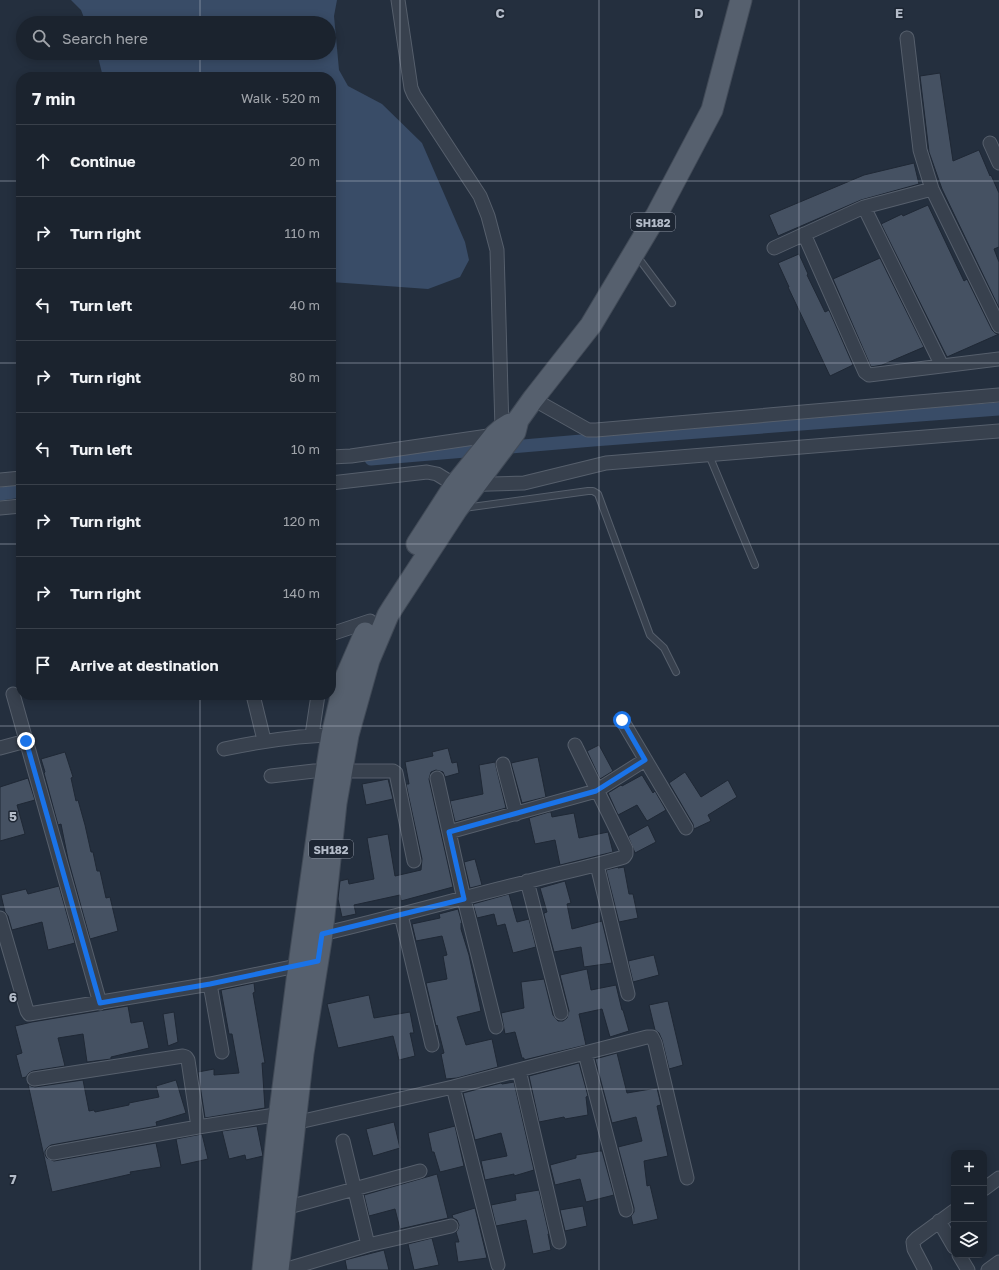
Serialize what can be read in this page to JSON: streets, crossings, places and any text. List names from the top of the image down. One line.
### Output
{"streets":{"main road":["SH182"]},"page":{"search":"Search here","heading":["7 min","Walk · 520 m"],"list":[["Continue","20 m"],["Turn right","110 m"],["Turn left","40 m"],["Turn right","80 m"],["Turn left","10 m"],["Turn right","120 m"],["Turn right","140 m"],"Arrive at destination"],"map_buttons":["+","−"]},"grid":{"columns":["C","D","E"],"rows":["5","6","7"]}}
